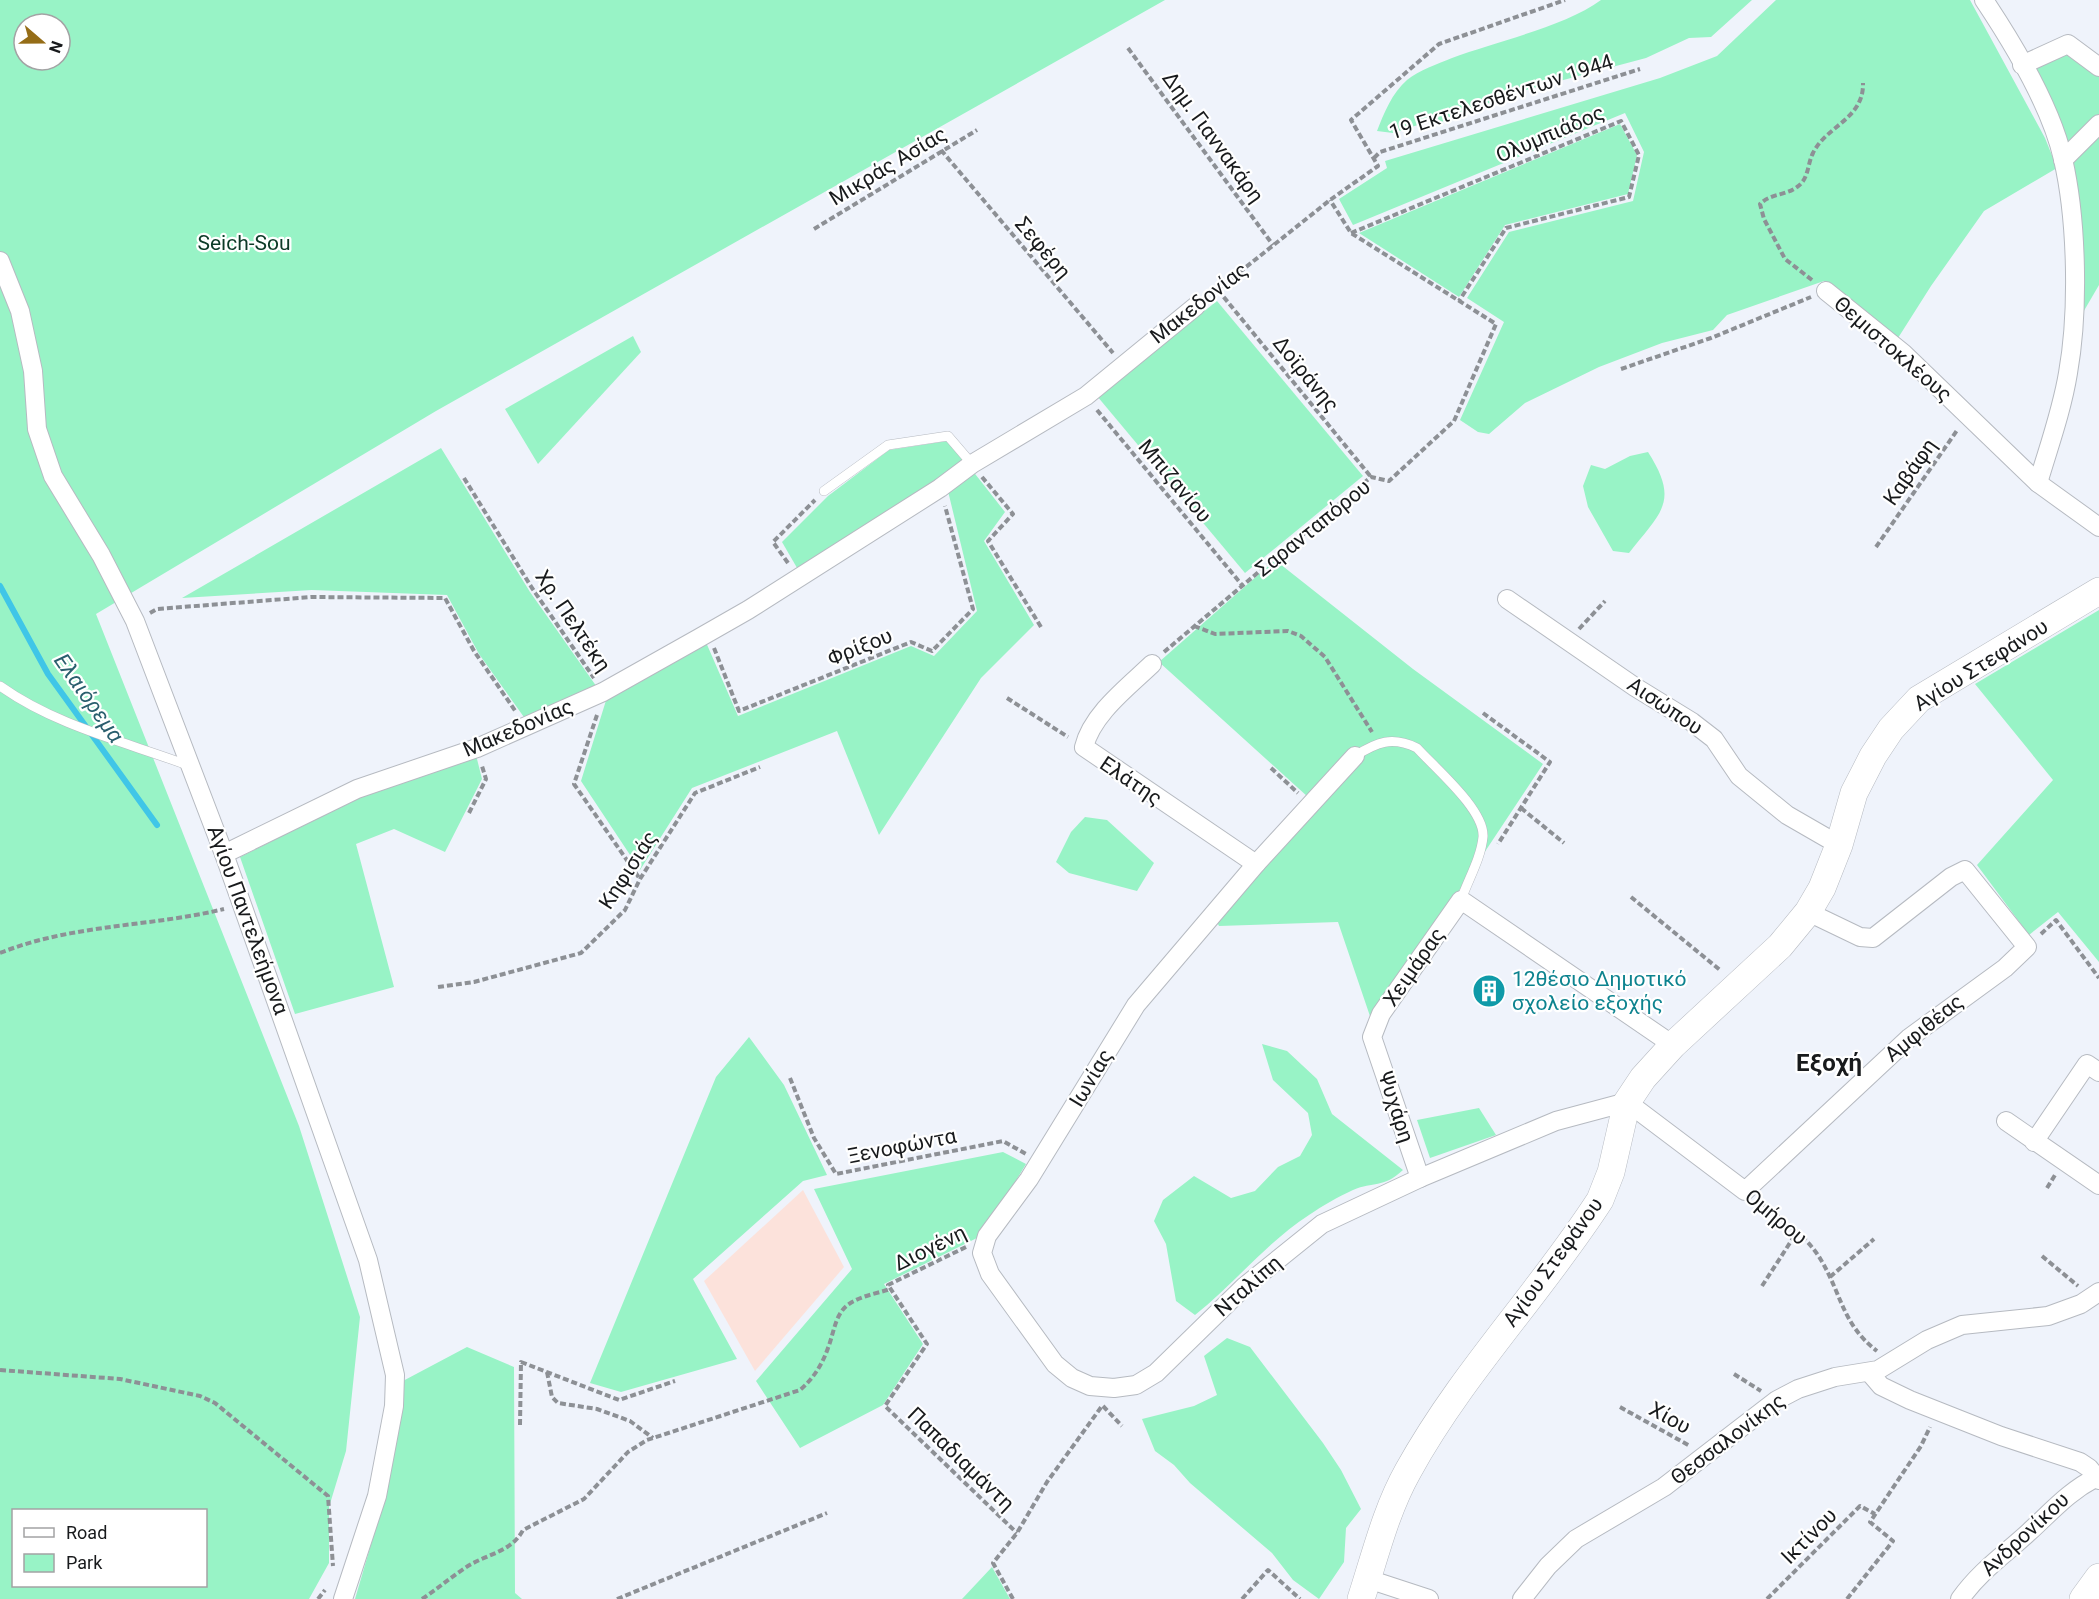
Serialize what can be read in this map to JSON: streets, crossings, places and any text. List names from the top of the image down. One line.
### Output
{"streets":{"street":["Μακεδονίας","Θεμιστοκλέους","Αγίου Στεφάνου","Αισώπου","Ελάτης","Αγίου Παντελεήμονα","Χειμάρας","Αμφιθέας","Ιωνίας","Ψυχάρη","Ομήρου","Νταλίπη","Θεσσαλονίκης","Ανδρονίκου"],"path":["19 Εκτελεσθέντων 1944","Ολυμπιάδος","Δημ. Γιαννακάρη","Μικράς Ασίας","Σεφέρη","Δοϊράνης","Καβάφη","Μπιζανίου","Σαρανταπόρου","Χρ. Πελτέκη","Φρίξου","Κηφισιάς","Ξενοφώντα","Διογένη","Χίου","Παπαδιαμάντη","Ικτίνου"]},"crossings":[["19 Εκτελεσθέντων 1944","Μακεδονίας"],["Ολυμπιάδος","Σαρανταπόρου"],["Δημ. Γιαννακάρη","Μακεδονίας"],["Μικράς Ασίας","Σεφέρη"],["Σεφέρη","Μακεδονίας"],["Μακεδονίας","Δοϊράνης"],["Μακεδονίας","Μπιζανίου"],["Μακεδονίας","Σαρανταπόρου"],["Μακεδονίας","Χρ. Πελτέκη"],["Μακεδονίας","Φρίξου"],["Μακεδονίας","Αγίου Παντελεήμονα"],["Θεμιστοκλέους","Καβάφη"],["Δοϊράνης","Σαρανταπόρου"],["Μπιζανίου","Σαρανταπόρου"],["Χρ. Πελτέκη","Κηφισιάς"],["Αγίου Στεφάνου","Αισώπου"],["Αγίου Στεφάνου","Ομήρου"],["Αγίου Στεφάνου","Νταλίπη"],["Ελάτης","Ιωνίας"],["Χειμάρας","Ψυχάρη"],["Αμφιθέας","Ομήρου"],["Ιωνίας","Ξενοφώντα"],["Ιωνίας","Διογένη"],["Ψυχάρη","Νταλίπη"],["Ομήρου","Νταλίπη"],["Ομήρου","Θεσσαλονίκης"],["Διογένη","Παπαδιαμάντη"],["Χίου","Θεσσαλονίκης"]],"districts":["Εξοχή"],"water":["Ελαιόρεμα"],"parks":["Seich-Sou"],"places":{"building":["12θέσιο Δημοτικό σχολείο εξοχής"]},"legend":["Road","Park"],"north":"right"}
